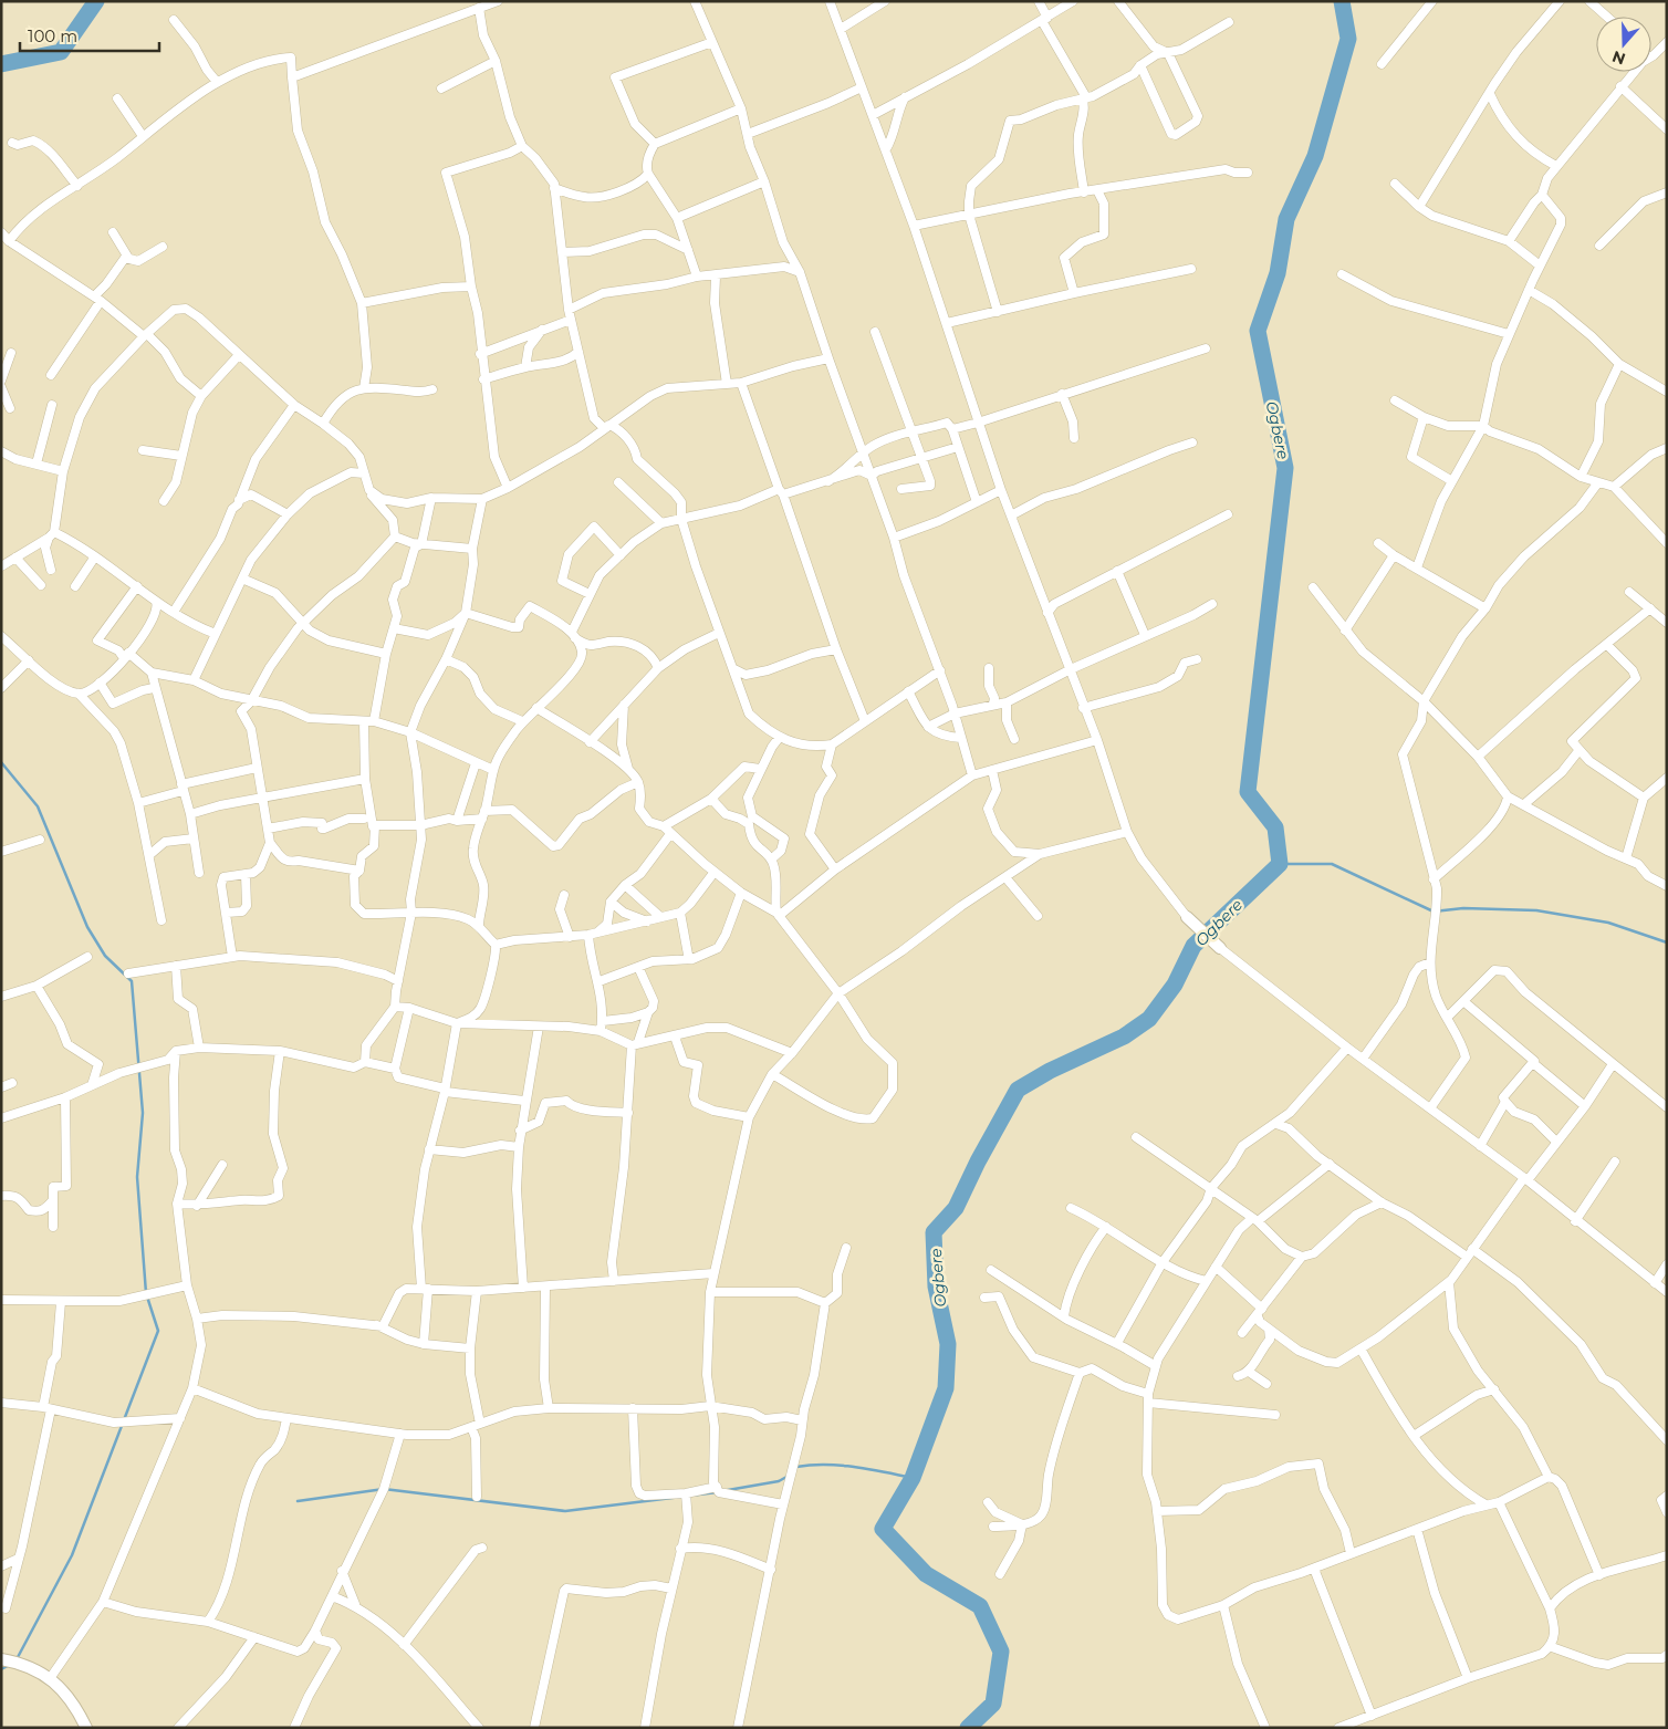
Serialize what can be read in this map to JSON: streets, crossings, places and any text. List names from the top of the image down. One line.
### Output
{"water":["Ogbere"],"scale_bar":"100 m","north":"bottom"}
